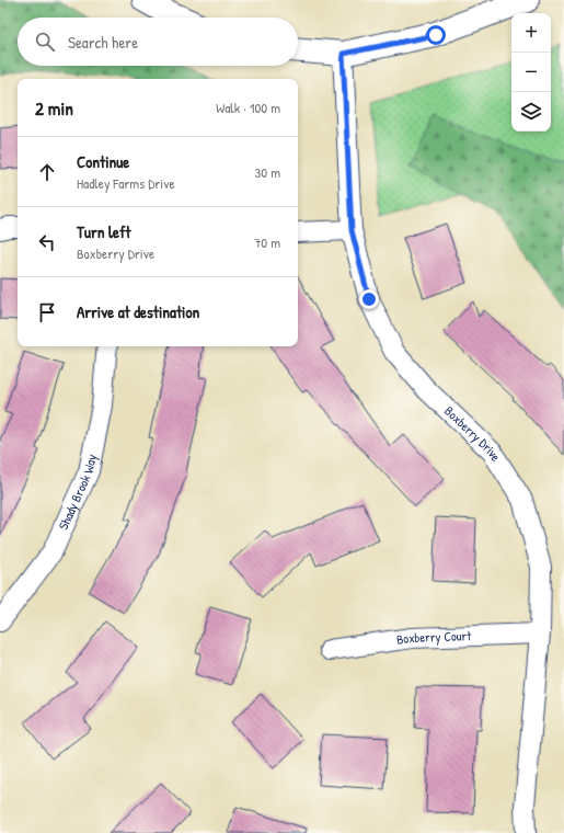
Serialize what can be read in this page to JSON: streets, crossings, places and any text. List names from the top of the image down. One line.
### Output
{"streets":{"street":["Boxberry Drive","Shady Brook Way","Boxberry Court"]},"crossings":[["Boxberry Drive","Boxberry Court"]],"page":{"map_buttons":["+","−"],"search":"Search here","heading":["2 min","Walk · 100 m"],"list":[["Continue","Hadley Farms Drive","30 m"],["Turn left","Boxberry Drive","70 m"],"Arrive at destination"]}}
